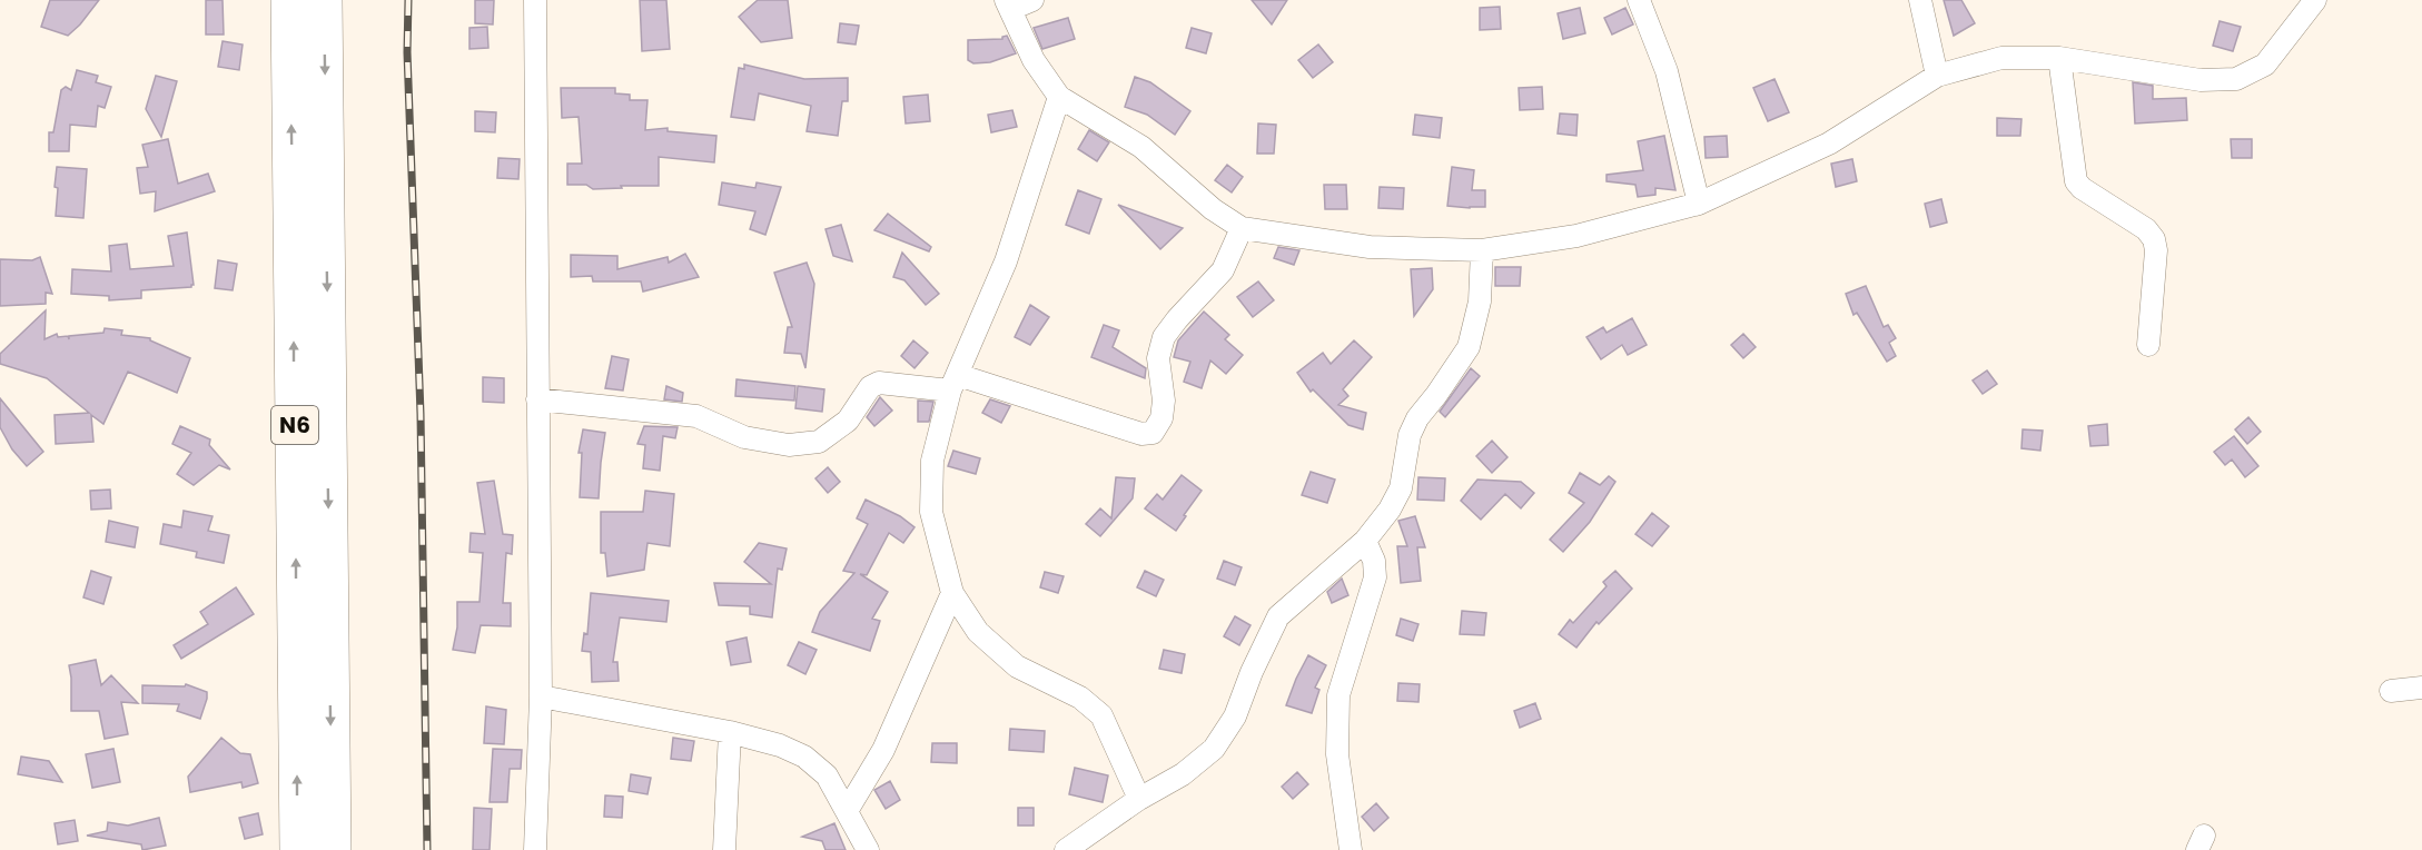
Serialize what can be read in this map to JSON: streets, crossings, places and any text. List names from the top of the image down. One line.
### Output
{"streets":{"highway":["N6"]}}
